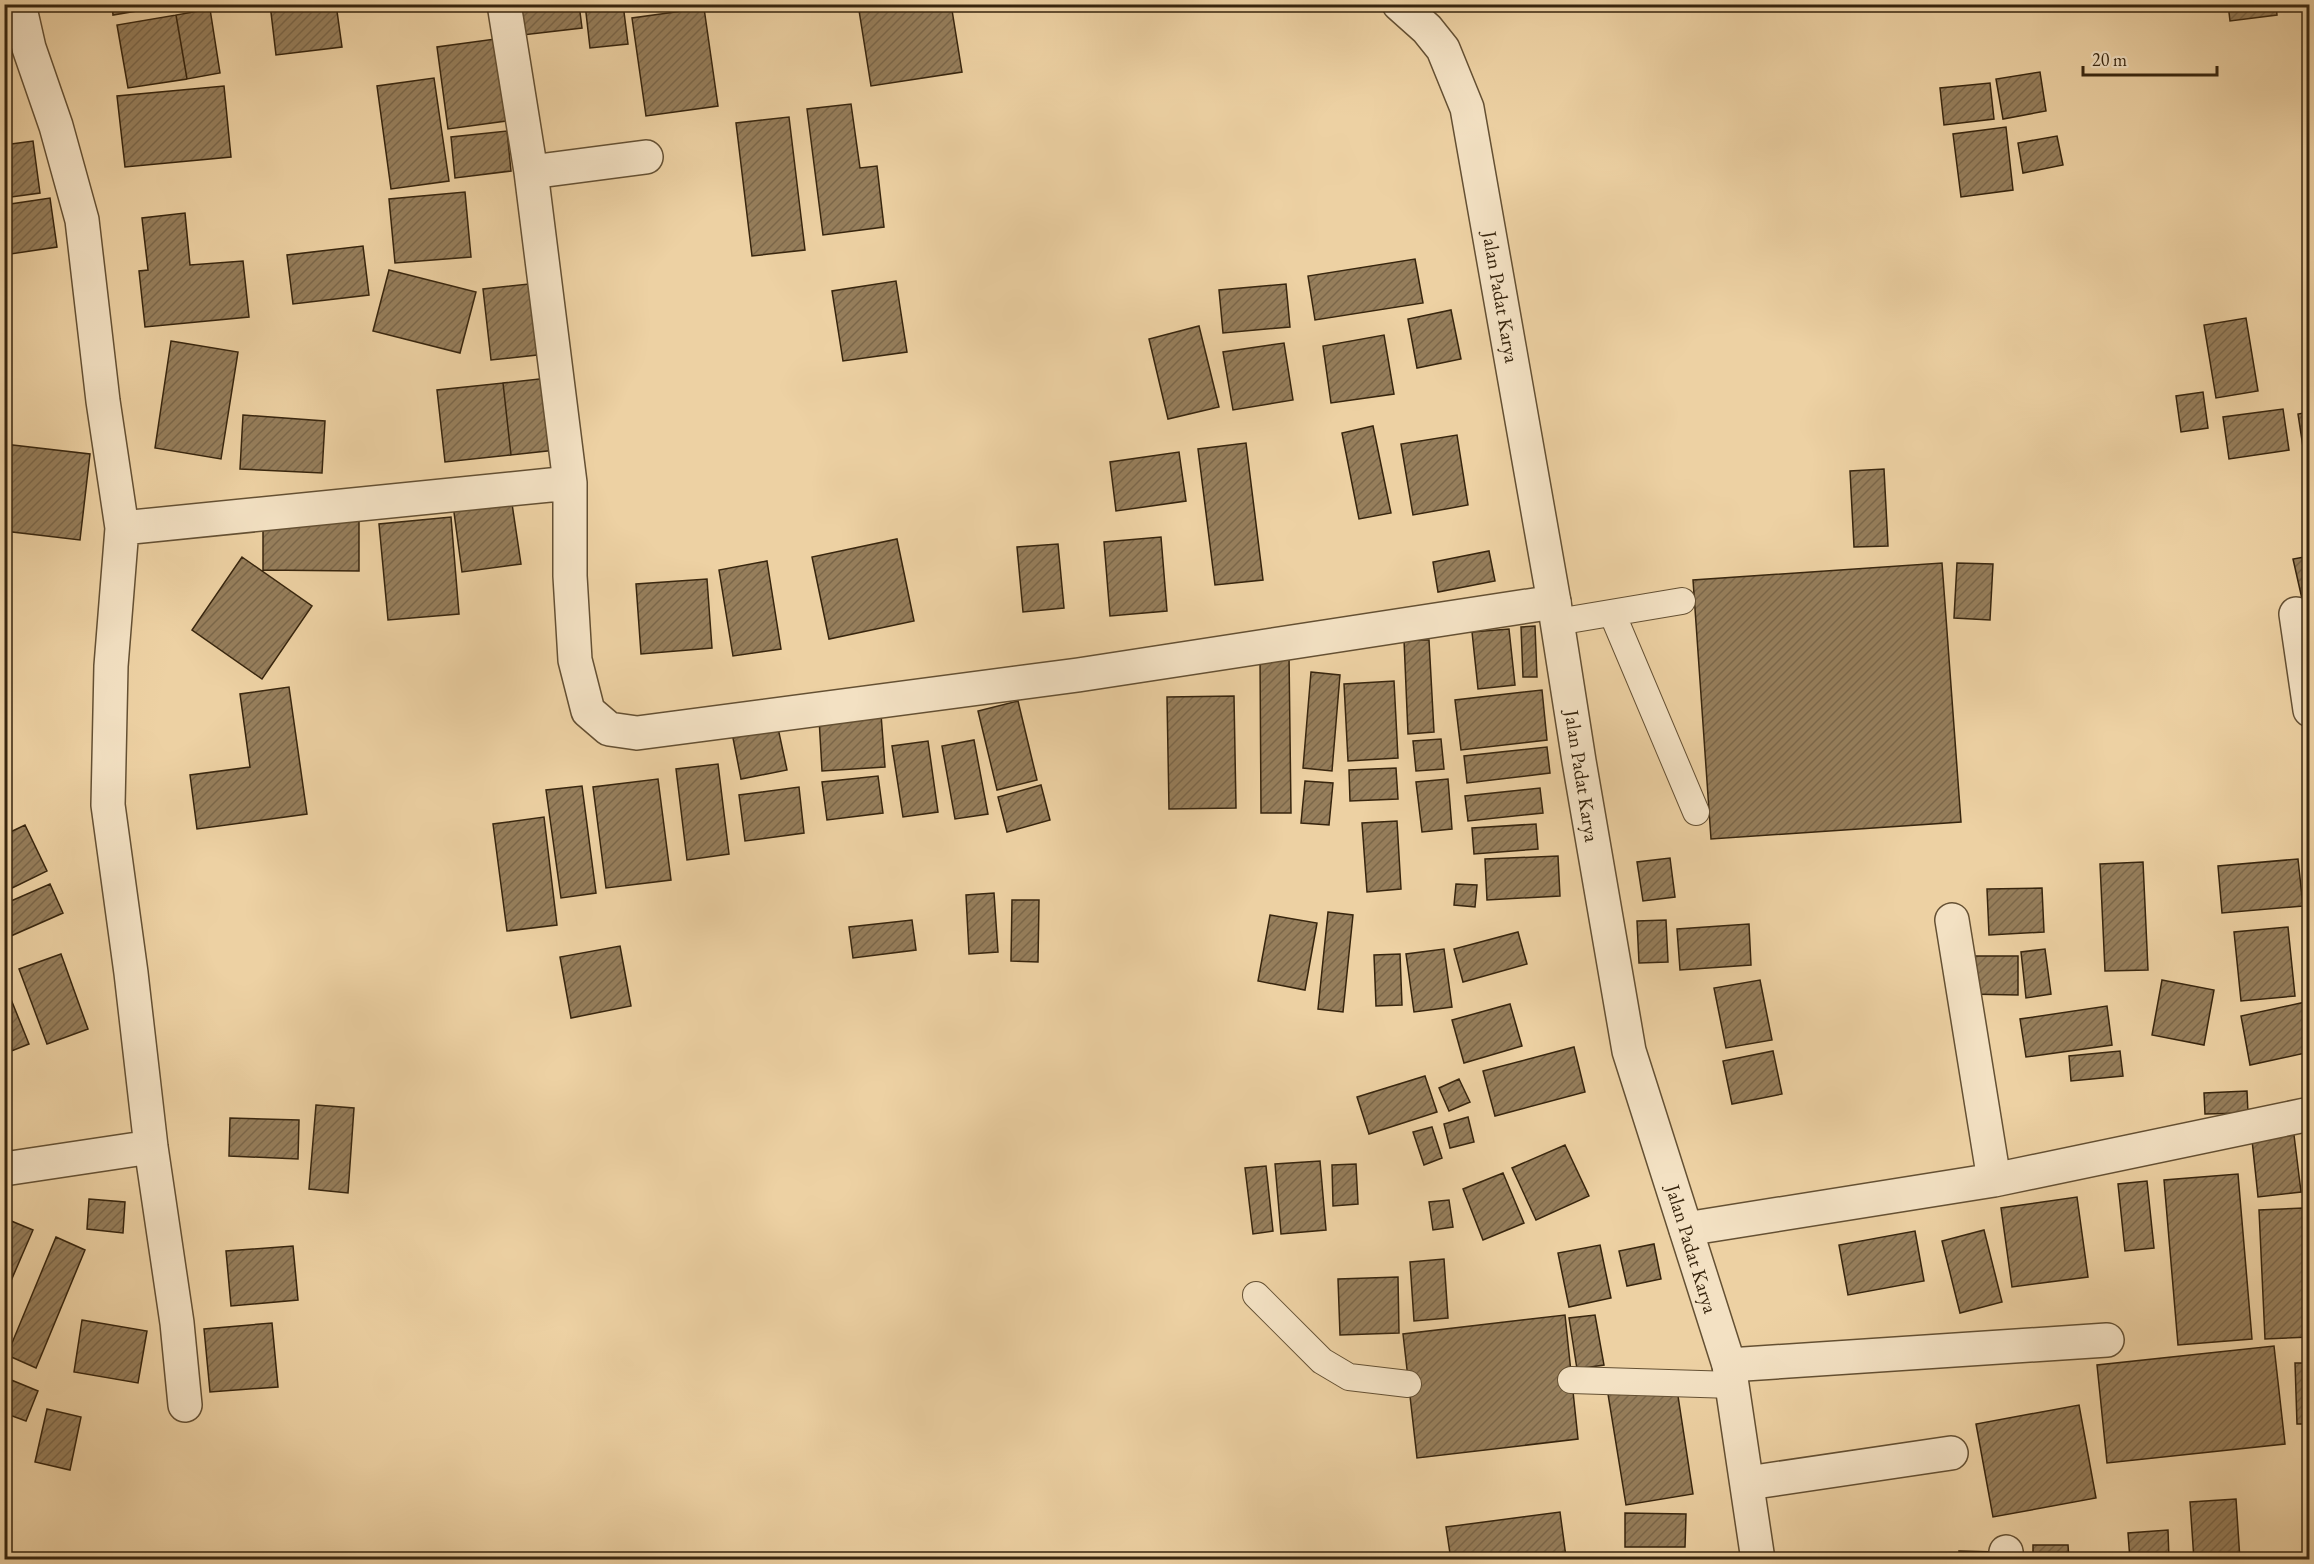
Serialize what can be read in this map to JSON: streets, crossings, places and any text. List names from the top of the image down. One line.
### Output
{"streets":{"street":["Jalan Padat Karya"]},"scale_bar":"20 m"}
